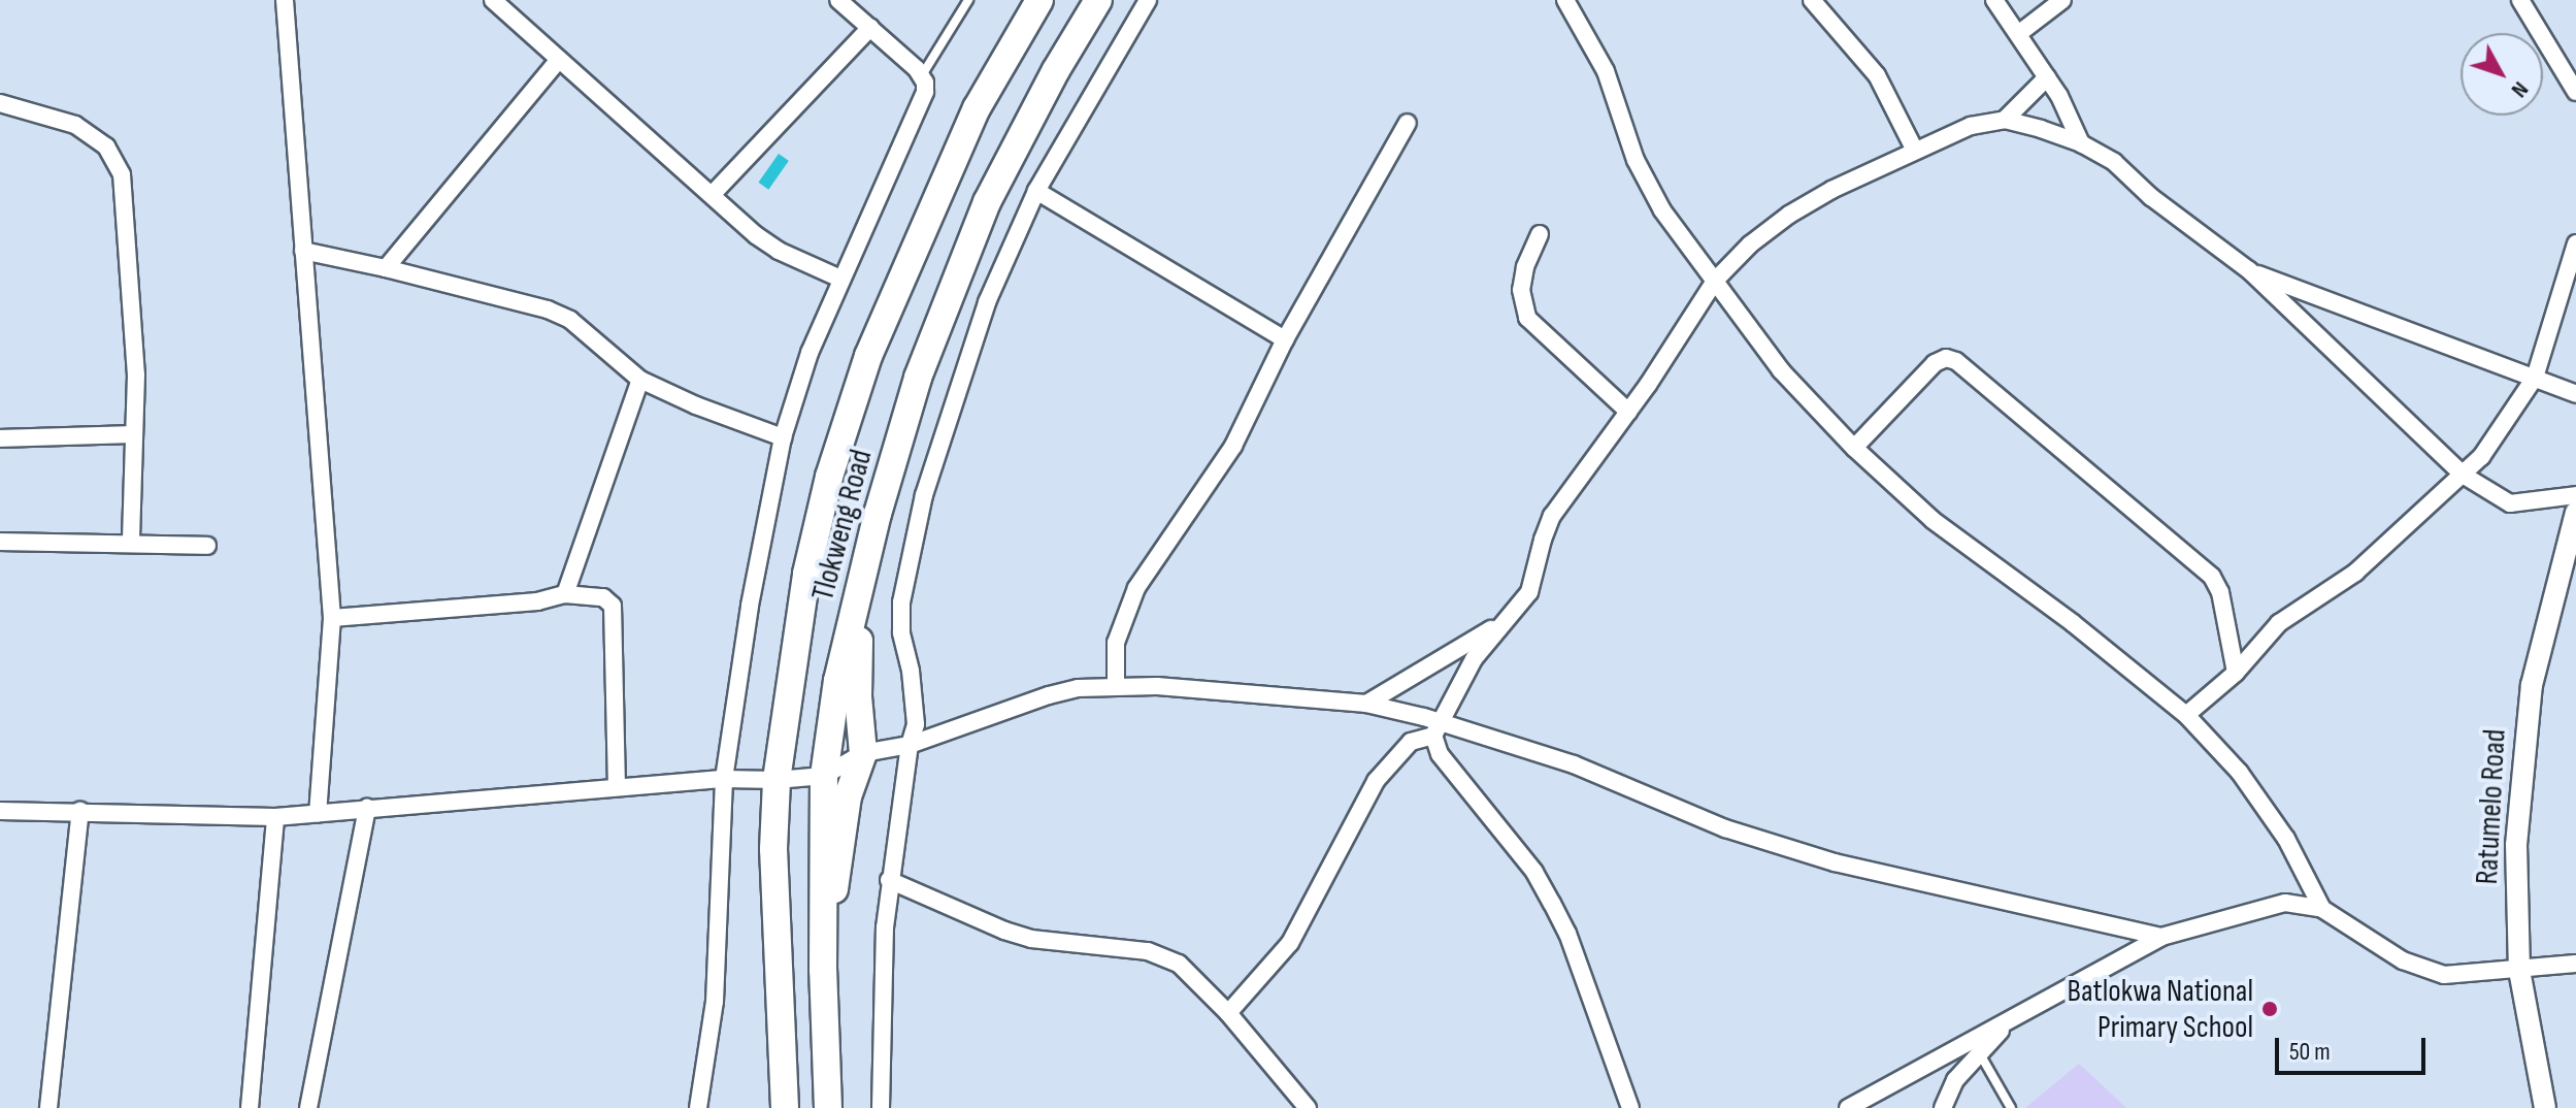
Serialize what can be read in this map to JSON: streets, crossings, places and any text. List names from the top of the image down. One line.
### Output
{"streets":{"main road":["Tlokweng Road"],"street":["Ratumelo Road"]},"places":["Batlokwa National Primary School"],"scale_bar":"50 m","north":"bottom right"}
